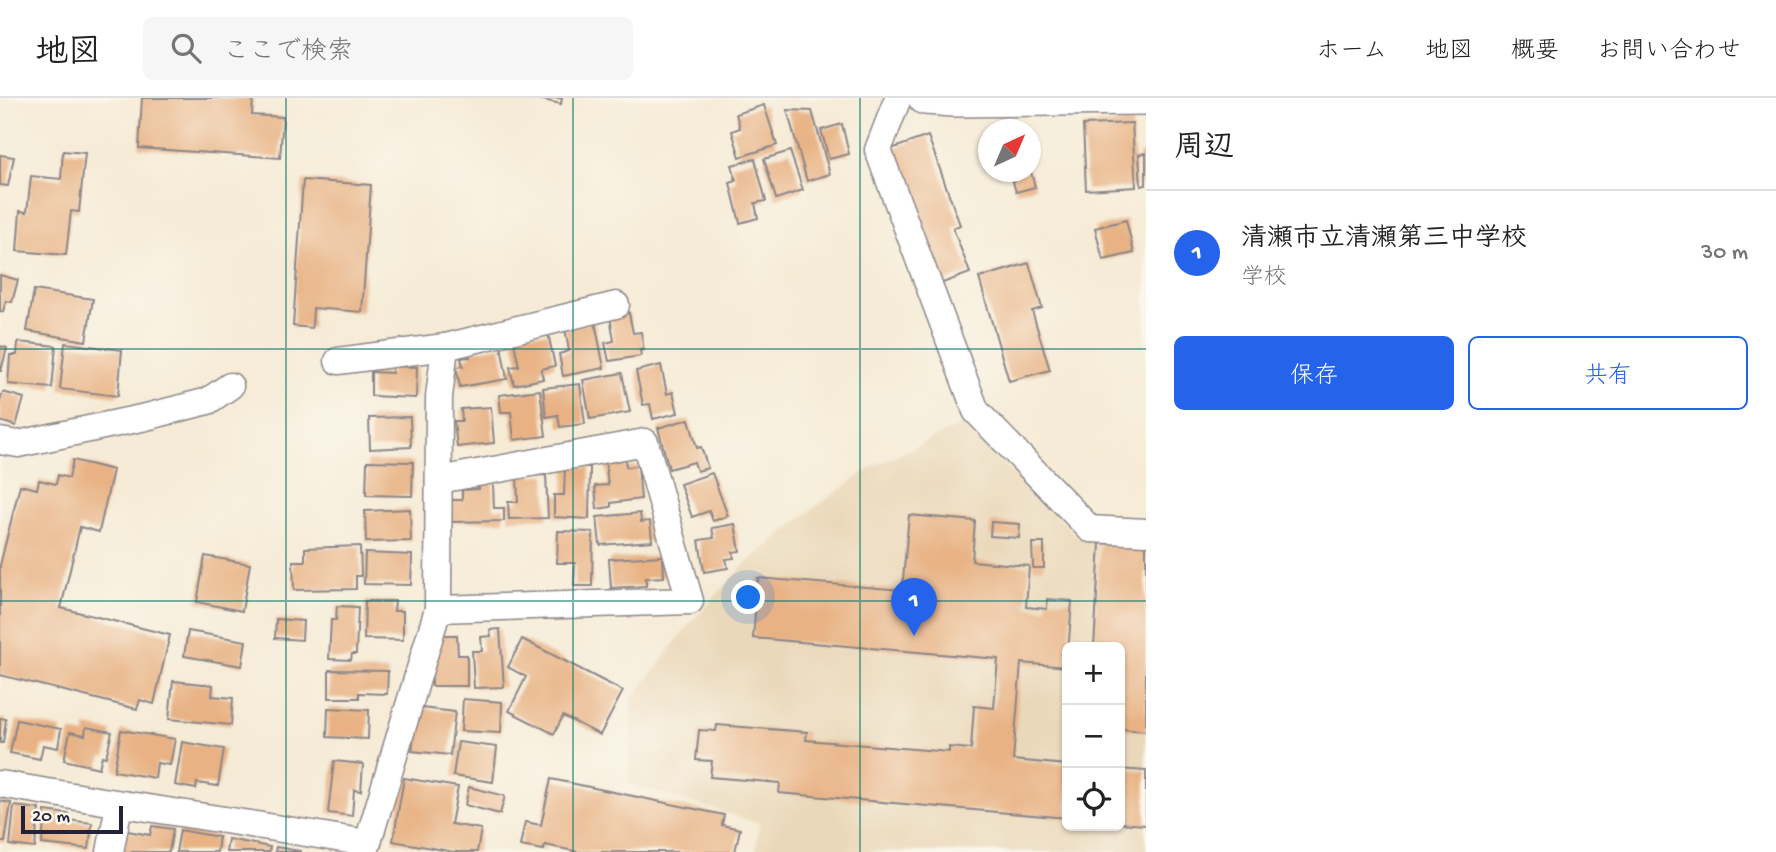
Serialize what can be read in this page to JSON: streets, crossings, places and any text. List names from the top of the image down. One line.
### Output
{"scale_bar":"20 m","north":"top right","page":{"header":"地図","search":"ここで検索","nav":["ホーム","地図","概要","お問い合わせ"],"heading":"周辺","list":[{"mark":"1","name":"清瀬市立清瀬第三中学校","note":"学校","value":"30 m"}],"buttons":["保存","共有"],"pins":"1","map_buttons":["+","−"],"scale":"20 m"}}
